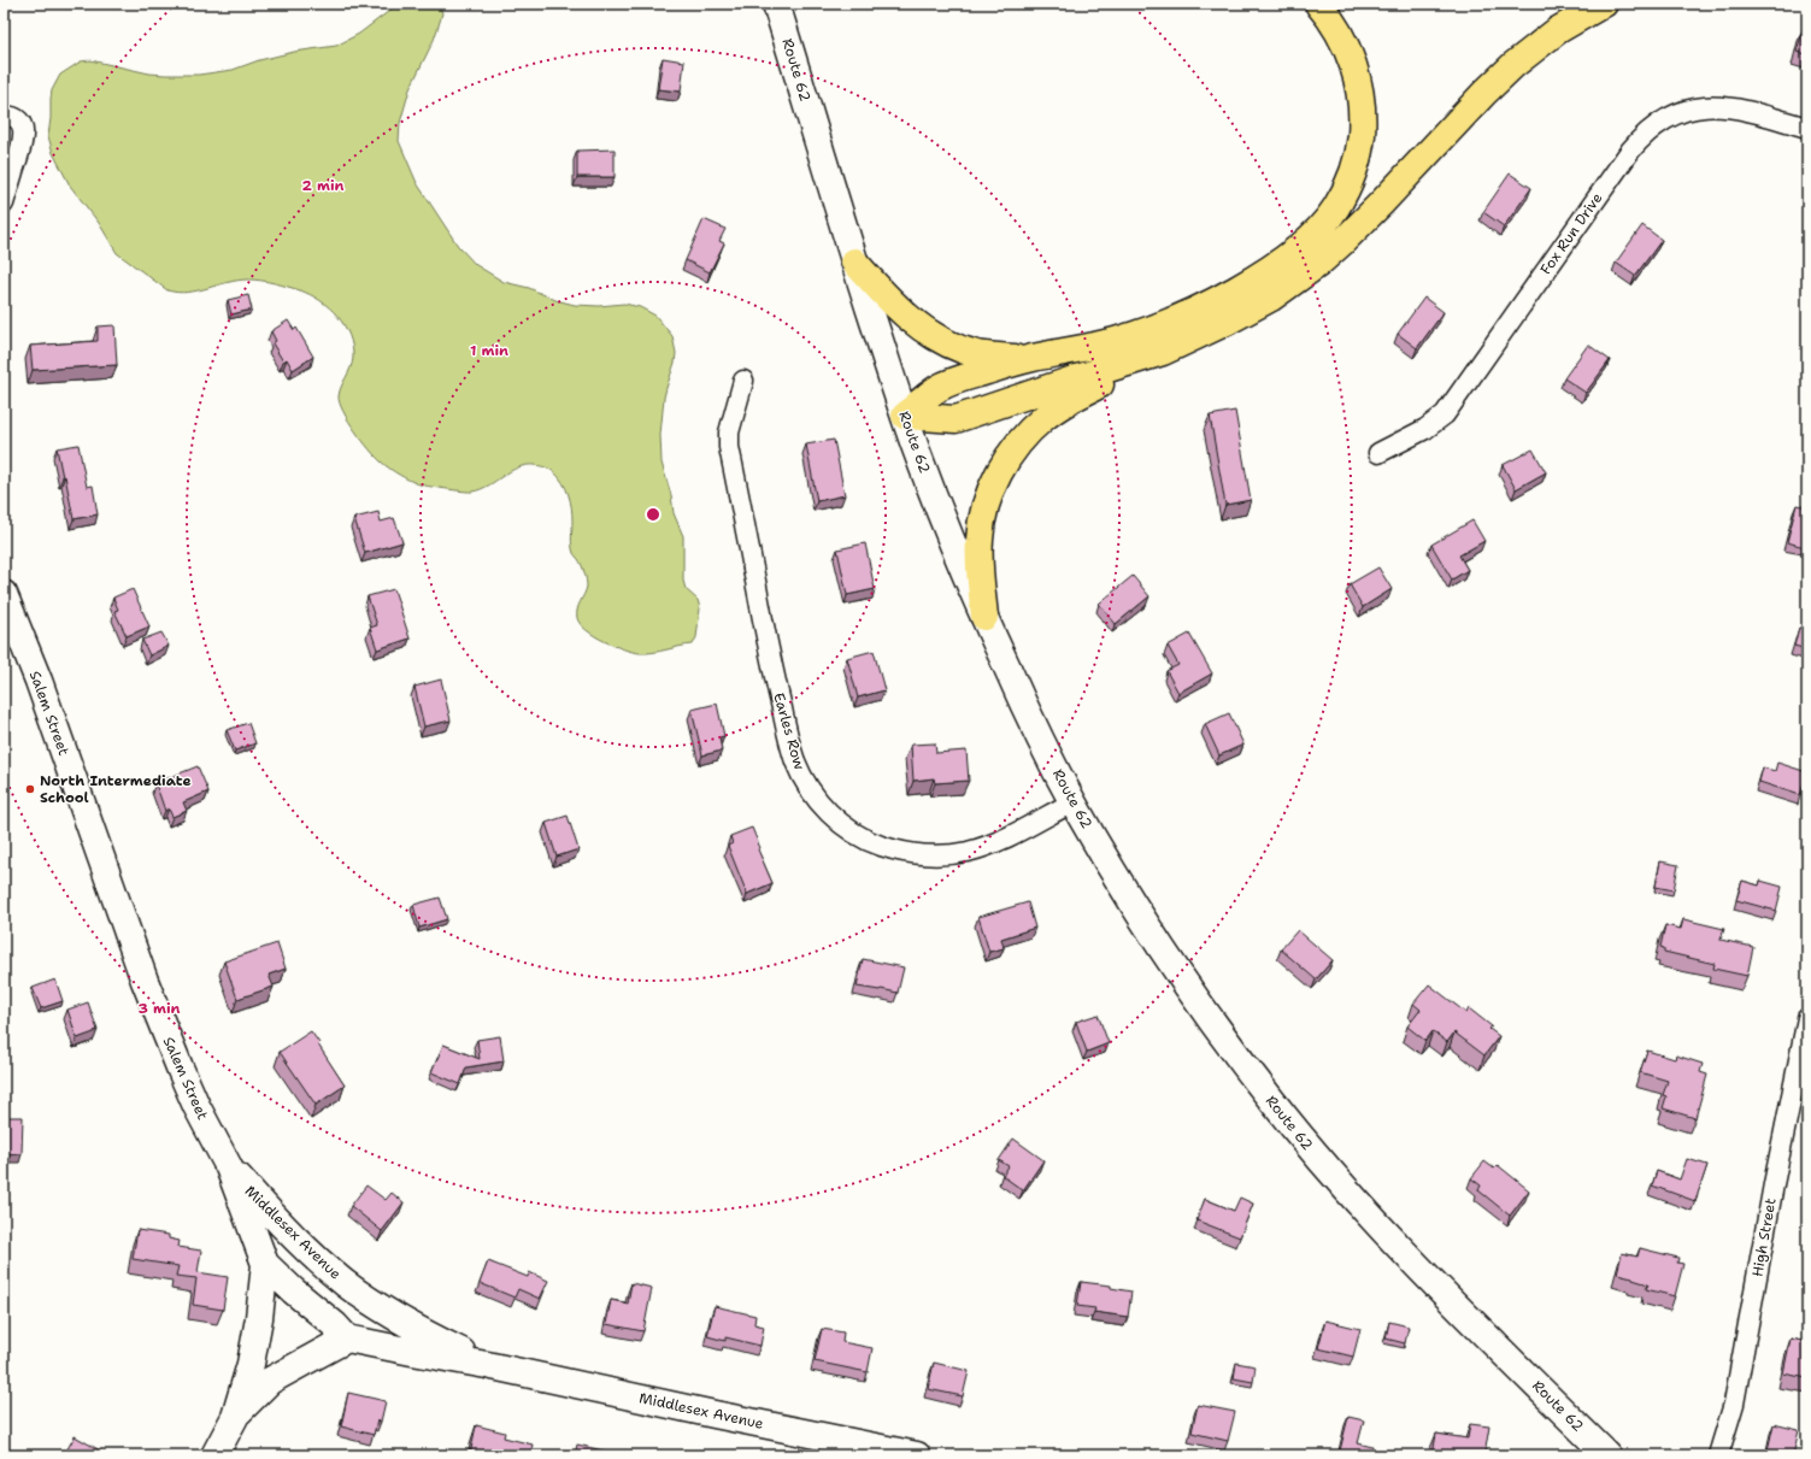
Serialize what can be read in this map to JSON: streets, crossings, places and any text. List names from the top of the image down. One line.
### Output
{"streets":{"street":["Route 62","Fox Run Drive","Salem Street","Earles Row","Middlesex Avenue","High Street"]},"crossings":[["Route 62","Earles Row"],["Salem Street","Middlesex Avenue"]],"places":["North Intermediate School"],"rings":["2 min","1 min","3 min"]}
